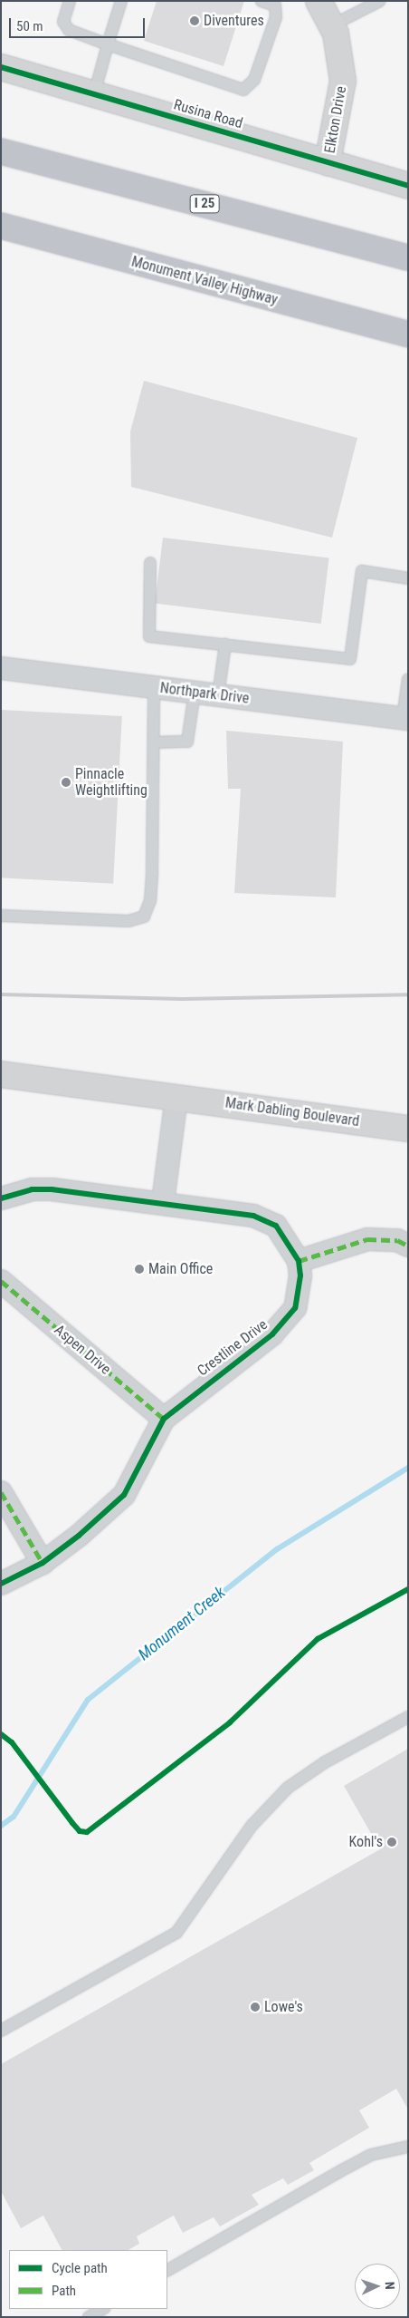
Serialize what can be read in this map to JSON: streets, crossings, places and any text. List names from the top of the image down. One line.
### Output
{"streets":{"highway":["I 25","Monument Valley Highway"],"street":["Rusina Road","Elkton Drive","Northpark Drive","Mark Dabling Boulevard","Crestline Drive","Aspen Drive"]},"crossings":[["Rusina Road","Elkton Drive"],["Crestline Drive","Aspen Drive"]],"water":["Monument Creek"],"places":["Diventures","Pinnacle Weightlifting","Main Office","Kohl's","Lowe's"],"legend":["Cycle path","Path"],"scale_bar":"50 m","north":"right"}
